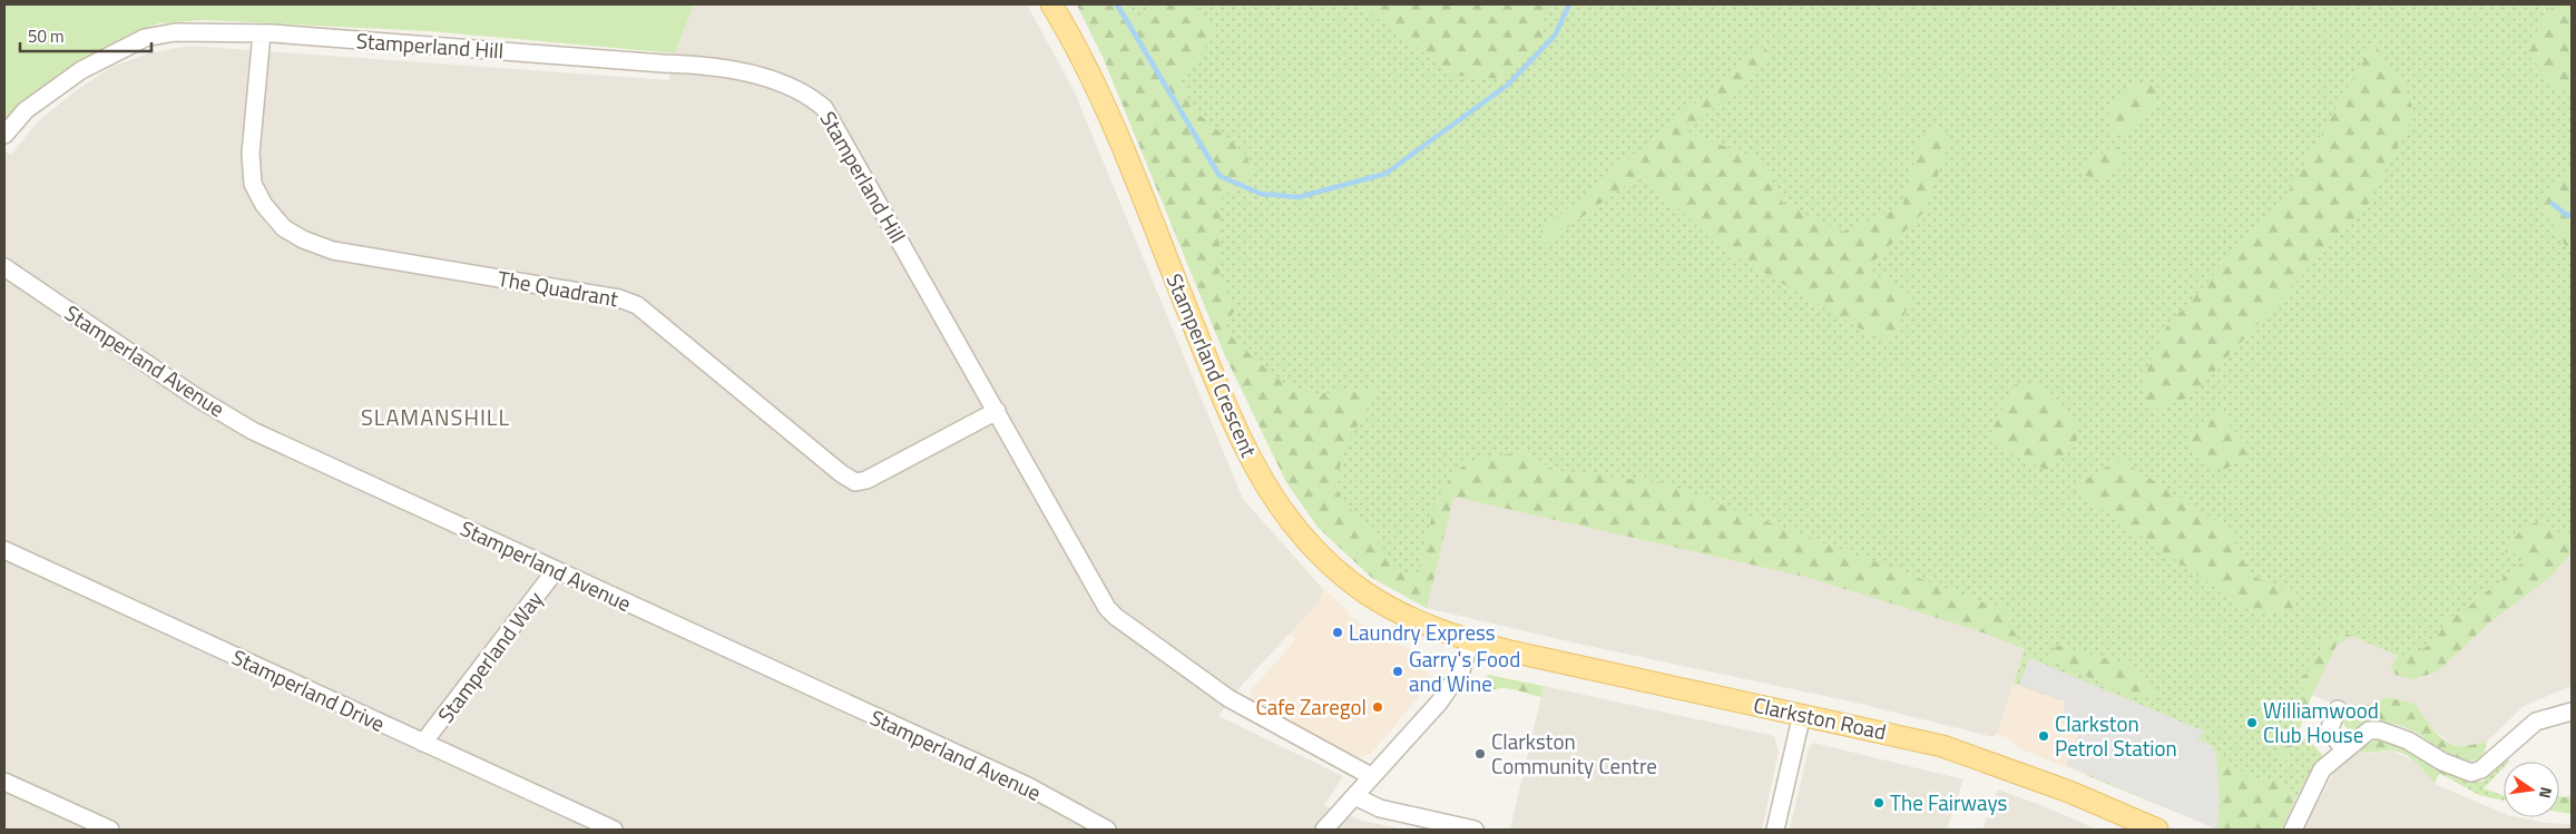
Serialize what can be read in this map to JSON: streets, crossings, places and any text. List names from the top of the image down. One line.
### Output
{"streets":{"main road":["Stamperland Crescent","Clarkston Road"],"street":["Stamperland Hill","The Quadrant","Stamperland Avenue","Stamperland Way","Stamperland Drive"]},"crossings":[["Stamperland Hill","The Quadrant"],["Stamperland Avenue","Stamperland Way"],["Stamperland Crescent","Clarkston Road"],["Stamperland Way","Stamperland Drive"]],"districts":["SLAMANSHILL"],"places":["Laundry Express","Garry's Food and Wine","Cafe Zaregol","Williamwood Club House","Clarkston Petrol Station","Clarkston Community Centre","The Fairways"],"scale_bar":"50 m","north":"right"}
